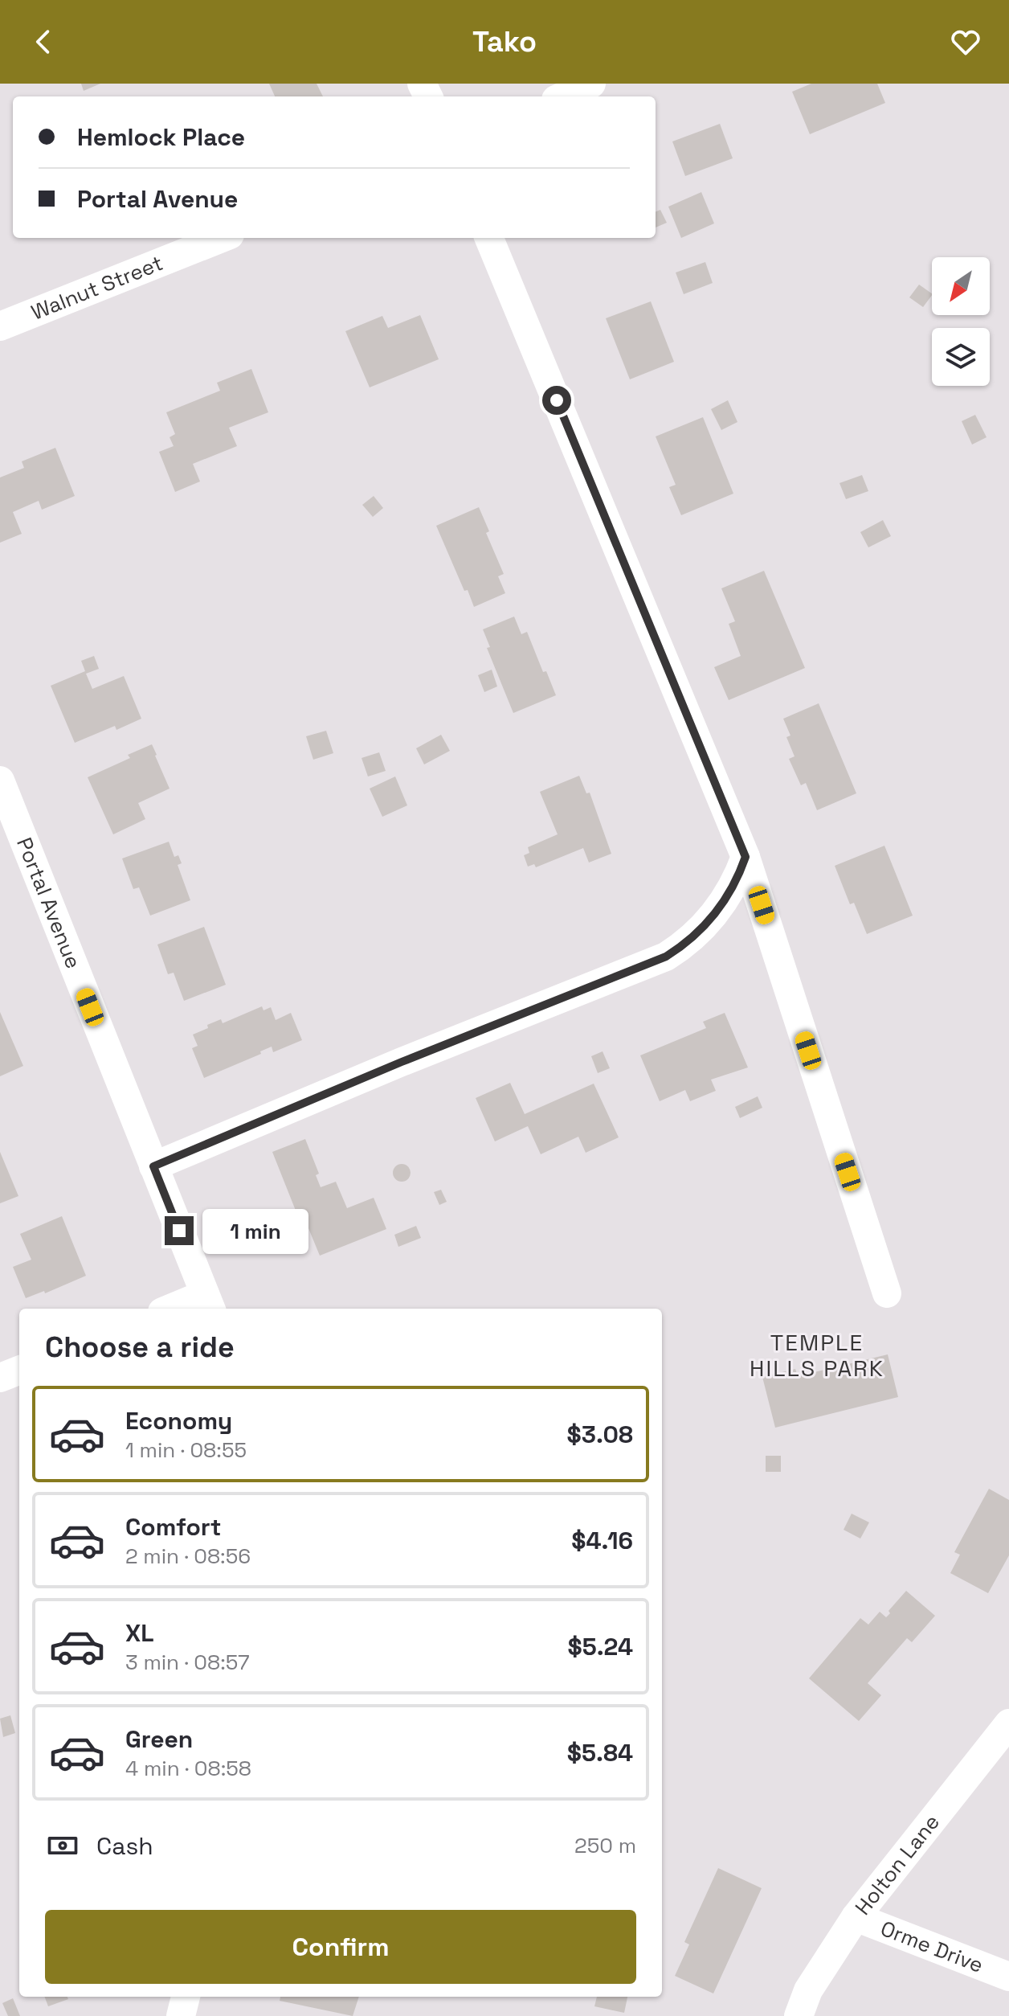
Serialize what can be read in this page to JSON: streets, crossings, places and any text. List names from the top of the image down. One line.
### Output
{"streets":{"street":["Walnut Street","Portal Avenue","Holton Lane","Orme Drive"]},"crossings":[["Holton Lane","Orme Drive"]],"districts":["TEMPLE HILLS PARK"],"north":"bottom left","page":{"header":"Tako","banner":["Hemlock Place","Portal Avenue"],"bubble":"1 min","heading":"Choose a ride","list":[{"name":"Economy","note":"1 min · 08:55","value":"$3.08"},{"name":"Comfort","note":"2 min · 08:56","value":"$4.16"},{"name":"XL","note":"3 min · 08:57","value":"$5.24"},{"name":"Green","note":"4 min · 08:58","value":"$5.84"}],"pay":["Cash","250 m"],"buttons":"Confirm"}}
